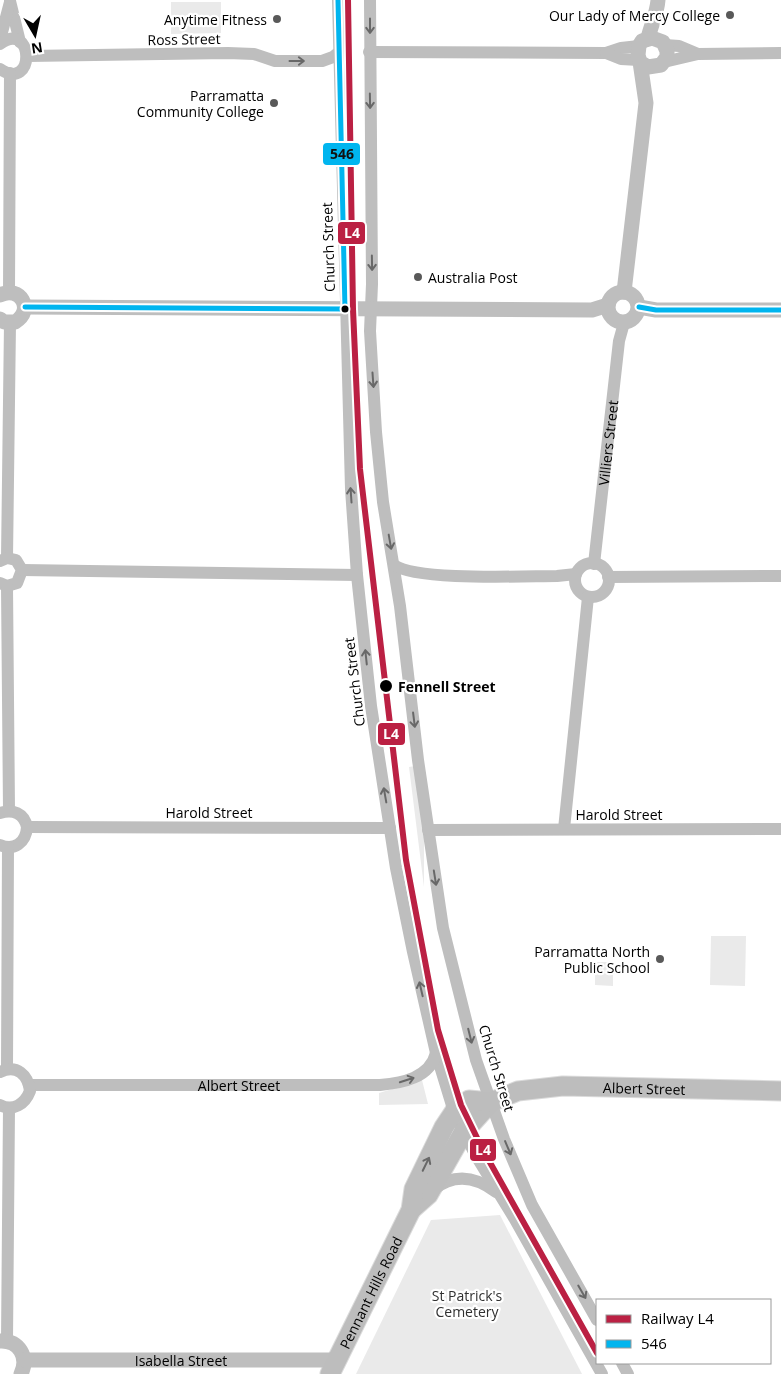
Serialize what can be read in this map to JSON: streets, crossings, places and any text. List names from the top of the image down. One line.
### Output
{"streets":{"main road":["Albert Street","Pennant Hills Road"],"street":["Ross Street","Church Street","Villiers Street","Harold Street","Isabella Street"]},"crossings":[["Ross Street","Church Street"],["Church Street","Harold Street"],["Church Street","Albert Street"],["Church Street","Pennant Hills Road"],["Albert Street","Pennant Hills Road"],["Pennant Hills Road","Isabella Street"]],"one_way":["Ross Street","Albert Street"],"parks":["St Patrick's Cemetery"],"places":["Our Lady of Mercy College","Anytime Fitness","Parramatta Community College","Australia Post","Fennell Street","Parramatta North Public School"],"lines":["rail line L4","transit line 546"],"legend":["Railway L4","546"],"north":"bottom"}
